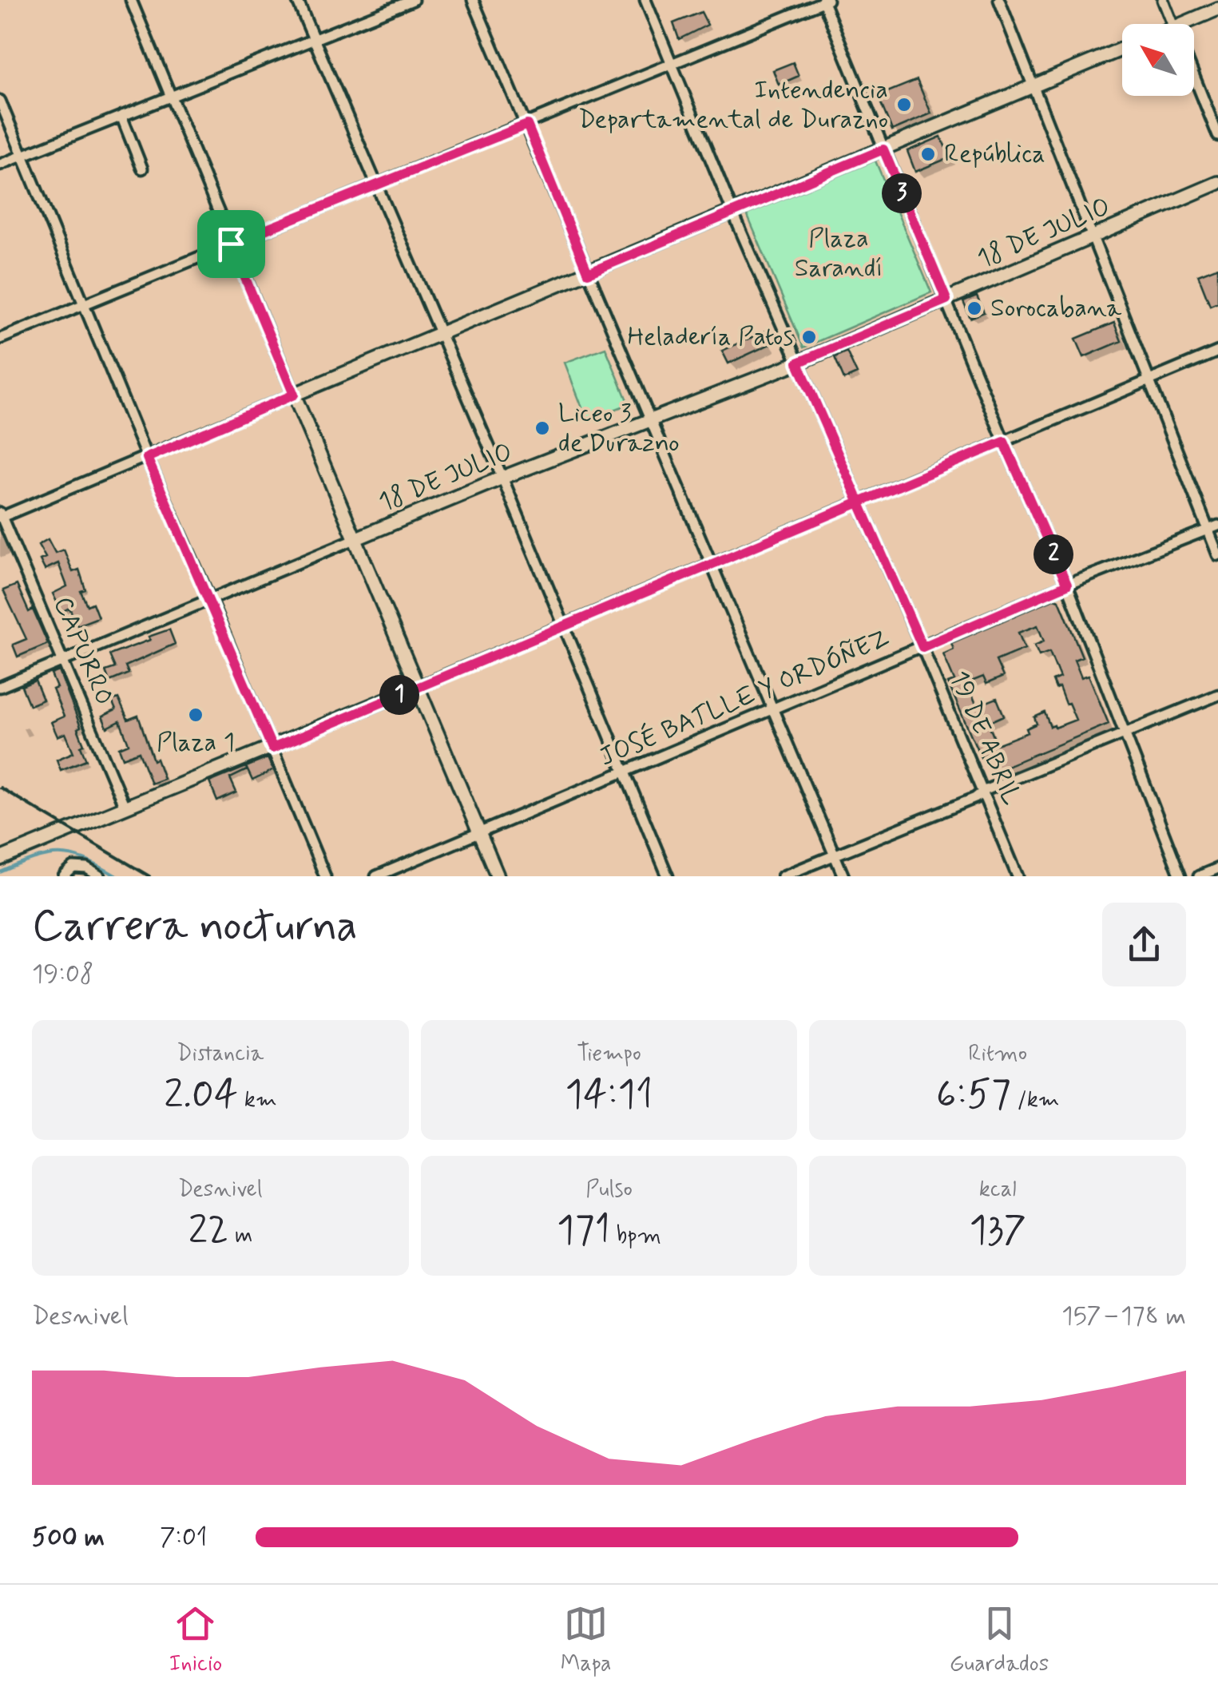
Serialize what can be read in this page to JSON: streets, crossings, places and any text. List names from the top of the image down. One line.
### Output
{"streets":{"street":["18 DE JULIO","CAPURRO","JOSÉ BATLLE Y ORDÓÑEZ","19 DE ABRIL"]},"crossings":[["18 DE JULIO","CAPURRO"],["18 DE JULIO","19 DE ABRIL"],["JOSÉ BATLLE Y ORDÓÑEZ","19 DE ABRIL"]],"parks":["Plaza Sarandí"],"places":["Intendencia Departamental de Durazno","República","Sorocabana","Heladería Patos","Liceo 3 de Durazno","Plaza 1"],"north":"top left","page":{"pins":["3","2","1"],"heading":["Carrera nocturna","19:08"],"stats":[["Distancia","2.04 km"],["Tiempo","14:11"],["Ritmo","6:57 /km"],["Desnivel","22 m"],["Pulso","171 bpm"],["kcal","137"]],"chart":["Desnivel","157–178 m"],"list":[{"name":"500 m","note":"7:01"}],"tabs":["Inicio","Mapa","Guardados"]}}
